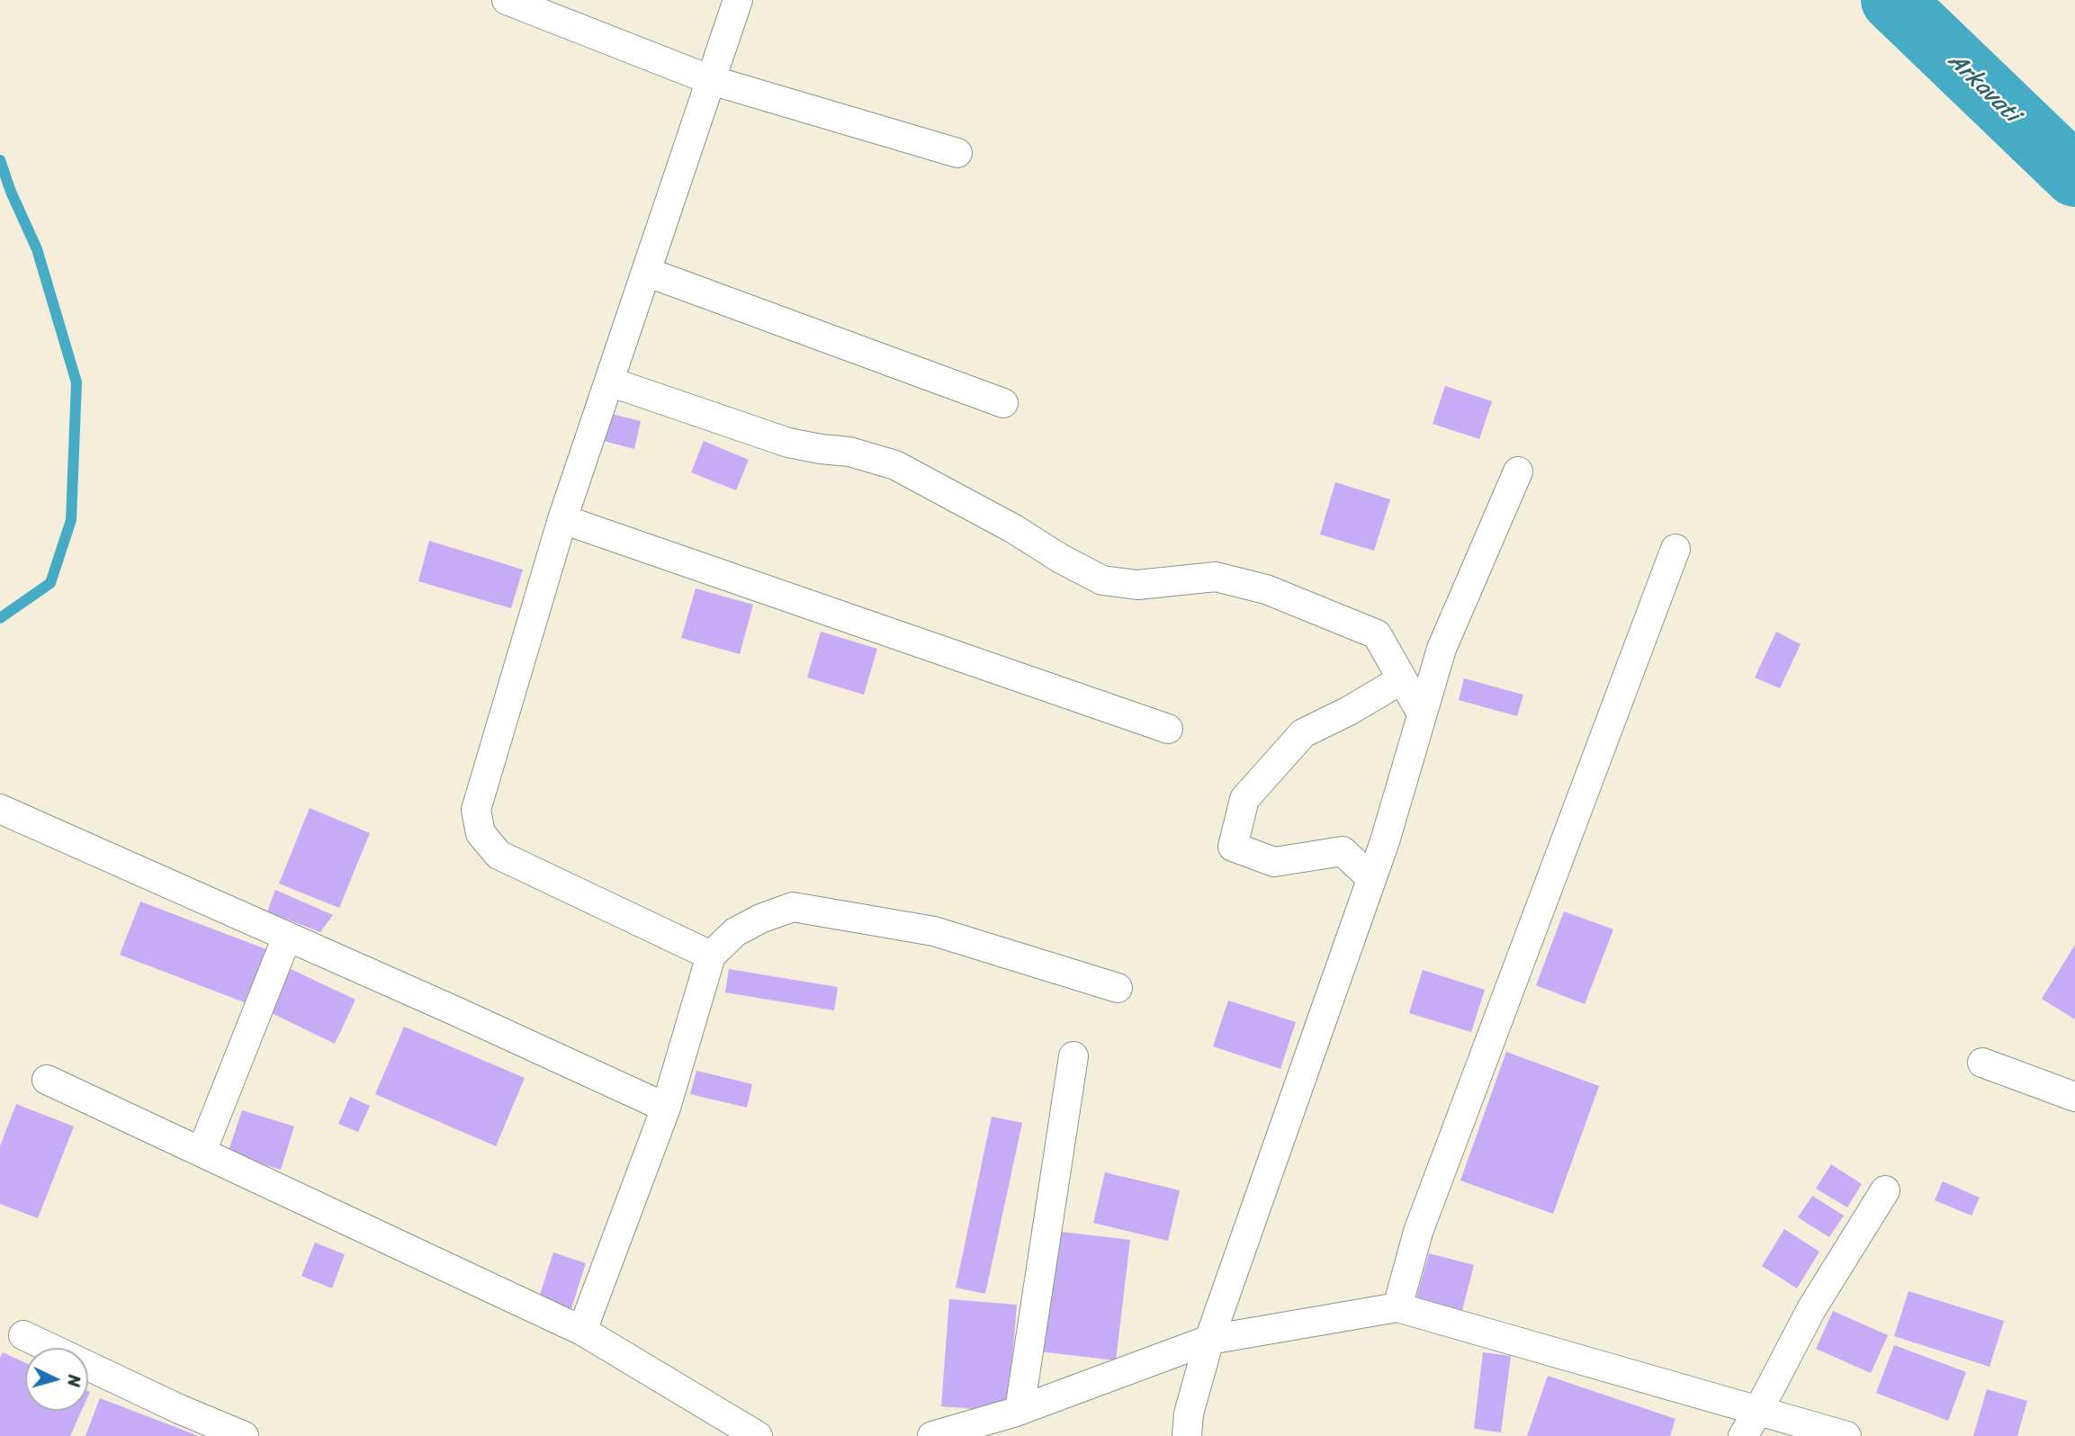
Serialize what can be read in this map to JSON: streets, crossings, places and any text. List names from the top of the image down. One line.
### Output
{"water":["Arkavati"],"north":"right"}
